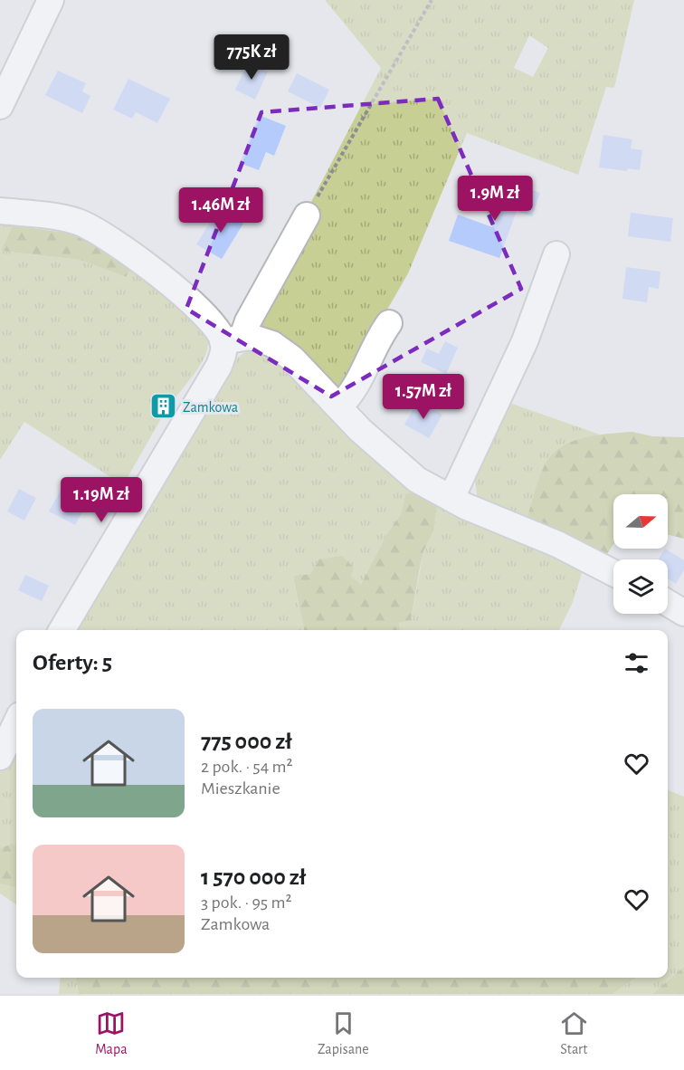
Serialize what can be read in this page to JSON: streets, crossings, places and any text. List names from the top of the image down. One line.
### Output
{"places":{"building":["Zamkowa"]},"north":"right","page":{"price":["775K zł","1.9M zł","1.46M zł","1.57M zł","1.19M zł"],"heading":"Oferty: 5","list":[{"name":"775 000 zł","note":"2 pok. · 54 m² · Mieszkanie"},{"name":"1 570 000 zł","note":"3 pok. · 95 m² · Zamkowa"}],"tabs":["Mapa","Zapisane","Start"]}}
